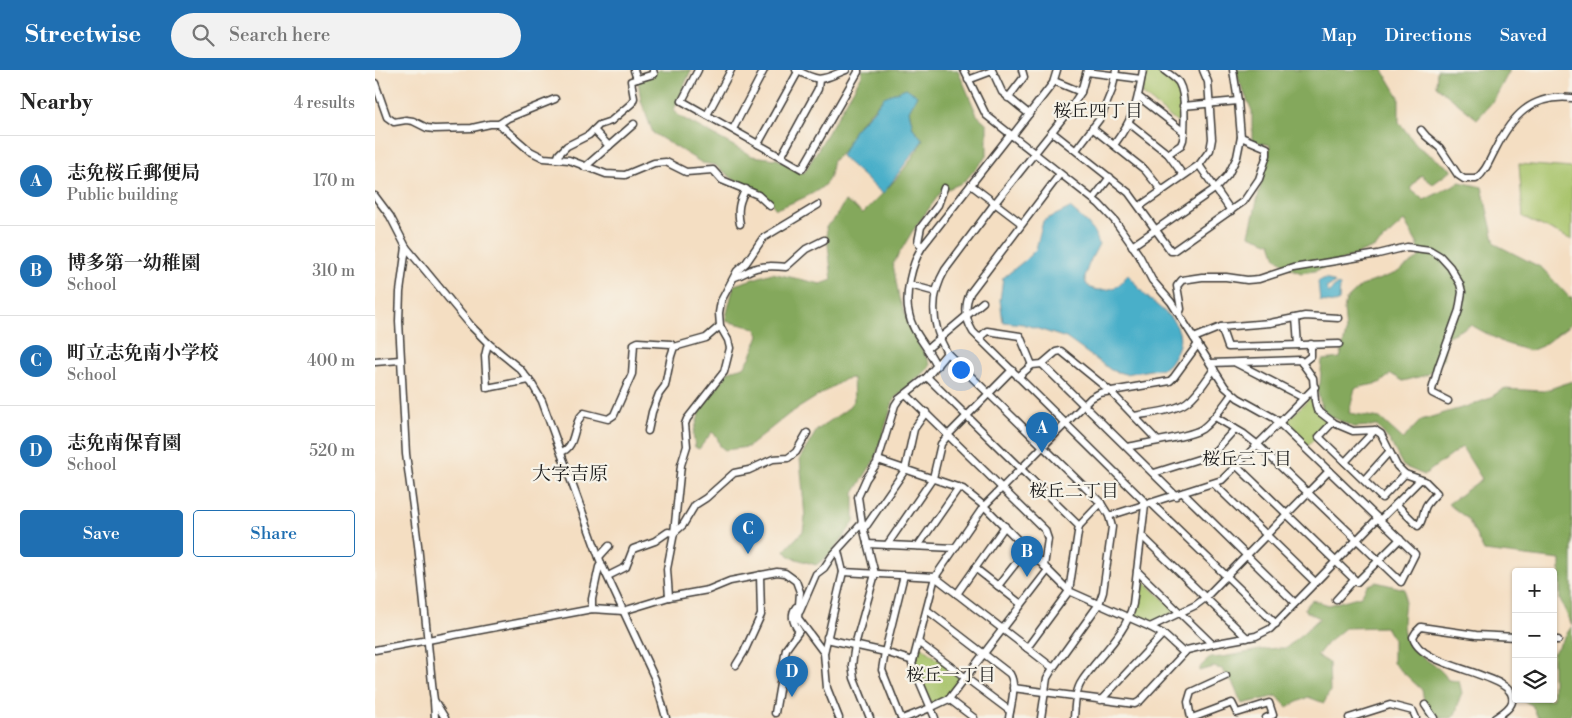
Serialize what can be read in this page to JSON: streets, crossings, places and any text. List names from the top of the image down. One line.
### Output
{"districts":["桜丘四丁目","桜丘三丁目","大字吉原","桜丘二丁目","桜丘一丁目"],"page":{"header":"Streetwise","search":"Search here","nav":["Map","Directions","Saved"],"heading":["Nearby","4 results"],"list":[{"mark":"A","name":"志免桜丘郵便局","note":"Public building","value":"170 m"},{"mark":"B","name":"博多第一幼稚園","note":"School","value":"310 m"},{"mark":"C","name":"町立志免南小学校","note":"School","value":"400 m"},{"mark":"D","name":"志免南保育園","note":"School","value":"520 m"}],"pins":["A","C","B","D"],"buttons":["Save","Share"],"map_buttons":["+","−"]}}
